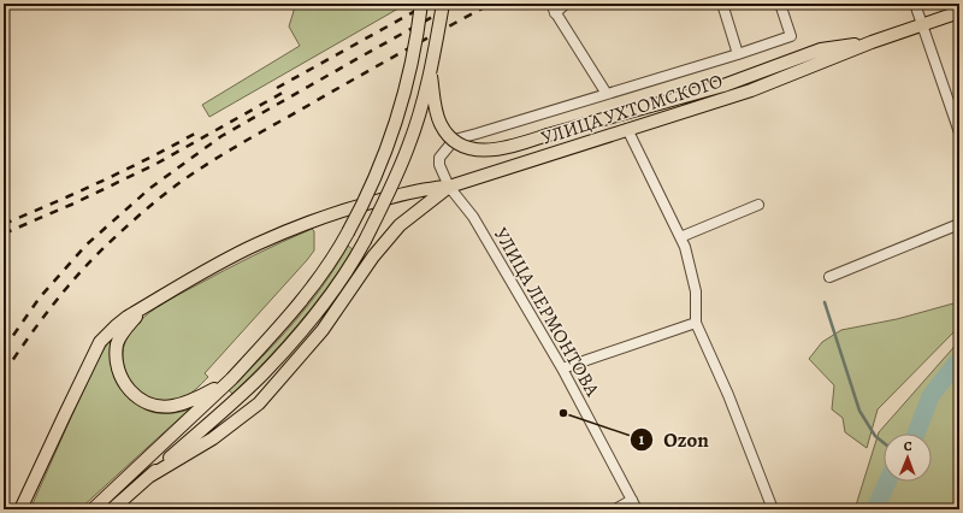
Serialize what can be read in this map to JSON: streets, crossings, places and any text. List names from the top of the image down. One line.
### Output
{"streets":{"main road":["УЛИЦА УХТОМСКОГО"],"street":["УЛИЦА ЛЕРМОНТОВА"]},"crossings":[["УЛИЦА УХТОМСКОГО","УЛИЦА ЛЕРМОНТОВА"]],"places":["Ozon"],"north":"top"}
